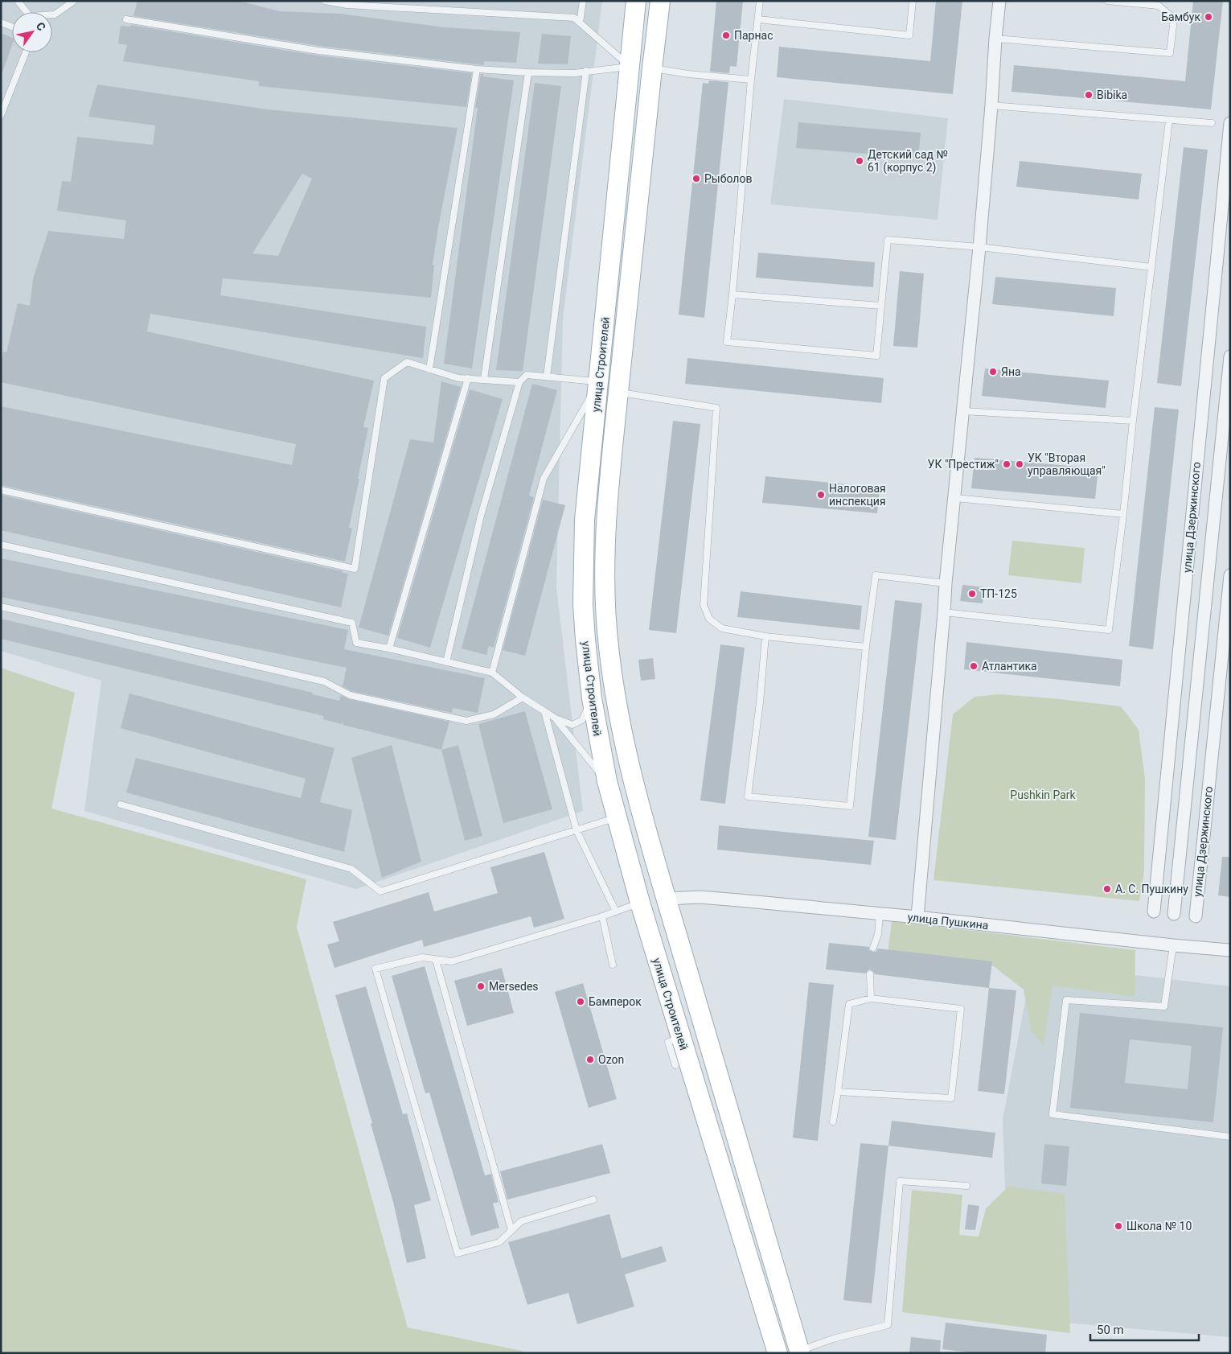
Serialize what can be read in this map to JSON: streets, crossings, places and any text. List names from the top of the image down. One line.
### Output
{"streets":{"main road":["улица Строителей"],"street":["улица Дзержинского","улица Пушкина"]},"crossings":[["улица Строителей","улица Пушкина"]],"parks":["Pushkin Park"],"places":["Бамбук","Парнас","Bibika","Детский сад № 61 (корпус 2)","Рыболов","Яна","УК \"Престиж\"","УК \"Вторая управляющая\"","Налоговая инспекция","ТП-125","Атлантика","А. С. Пушкину","Mersedes","Бамперок","Ozon","Школа № 10"],"scale_bar":"50 m","north":"top right"}
